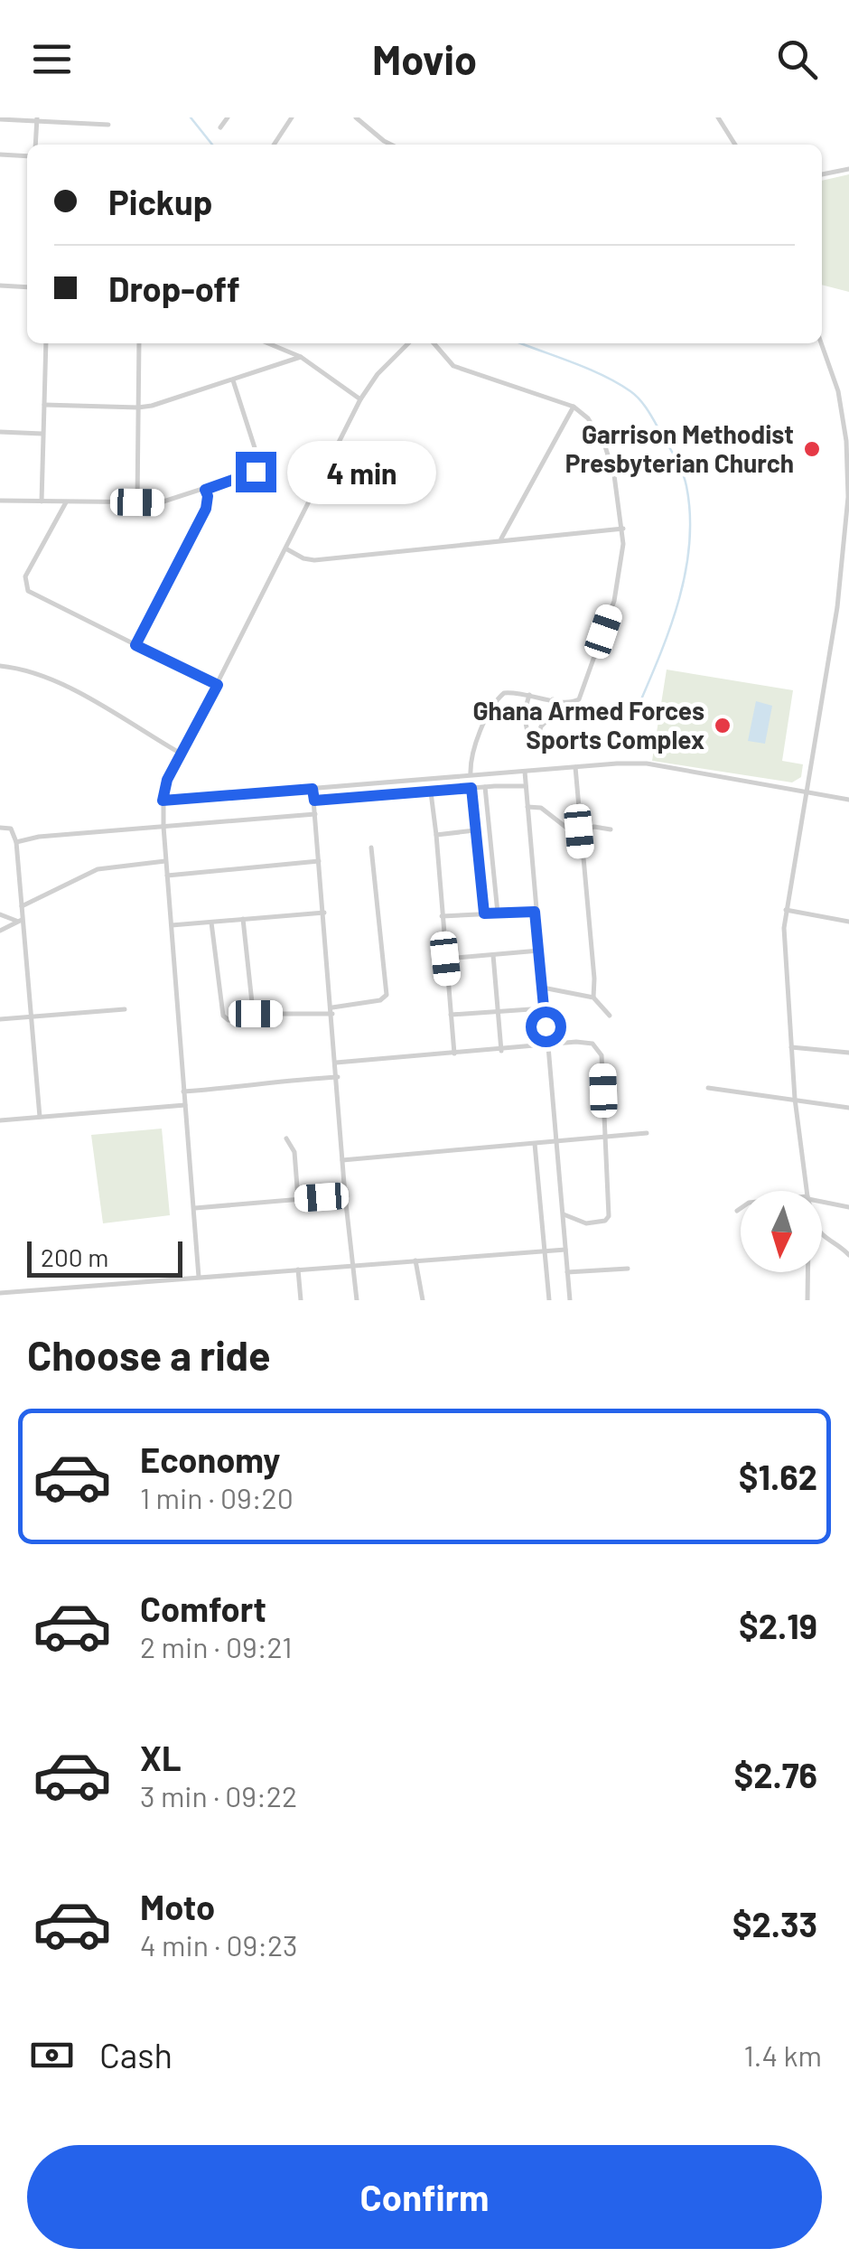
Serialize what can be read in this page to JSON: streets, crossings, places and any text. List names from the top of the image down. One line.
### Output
{"places":["Garrison Methodist Presbyterian Church","Ghana Armed Forces Sports Complex"],"scale_bar":"200 m","north":"bottom","page":{"header":"Movio","banner":["Pickup","Drop-off"],"bubble":"4 min","scale":"200 m","heading":"Choose a ride","list":[{"name":"Economy","note":"1 min · 09:20","value":"$1.62"},{"name":"Comfort","note":"2 min · 09:21","value":"$2.19"},{"name":"XL","note":"3 min · 09:22","value":"$2.76"},{"name":"Moto","note":"4 min · 09:23","value":"$2.33"}],"pay":["Cash","1.4 km"],"buttons":"Confirm"}}
